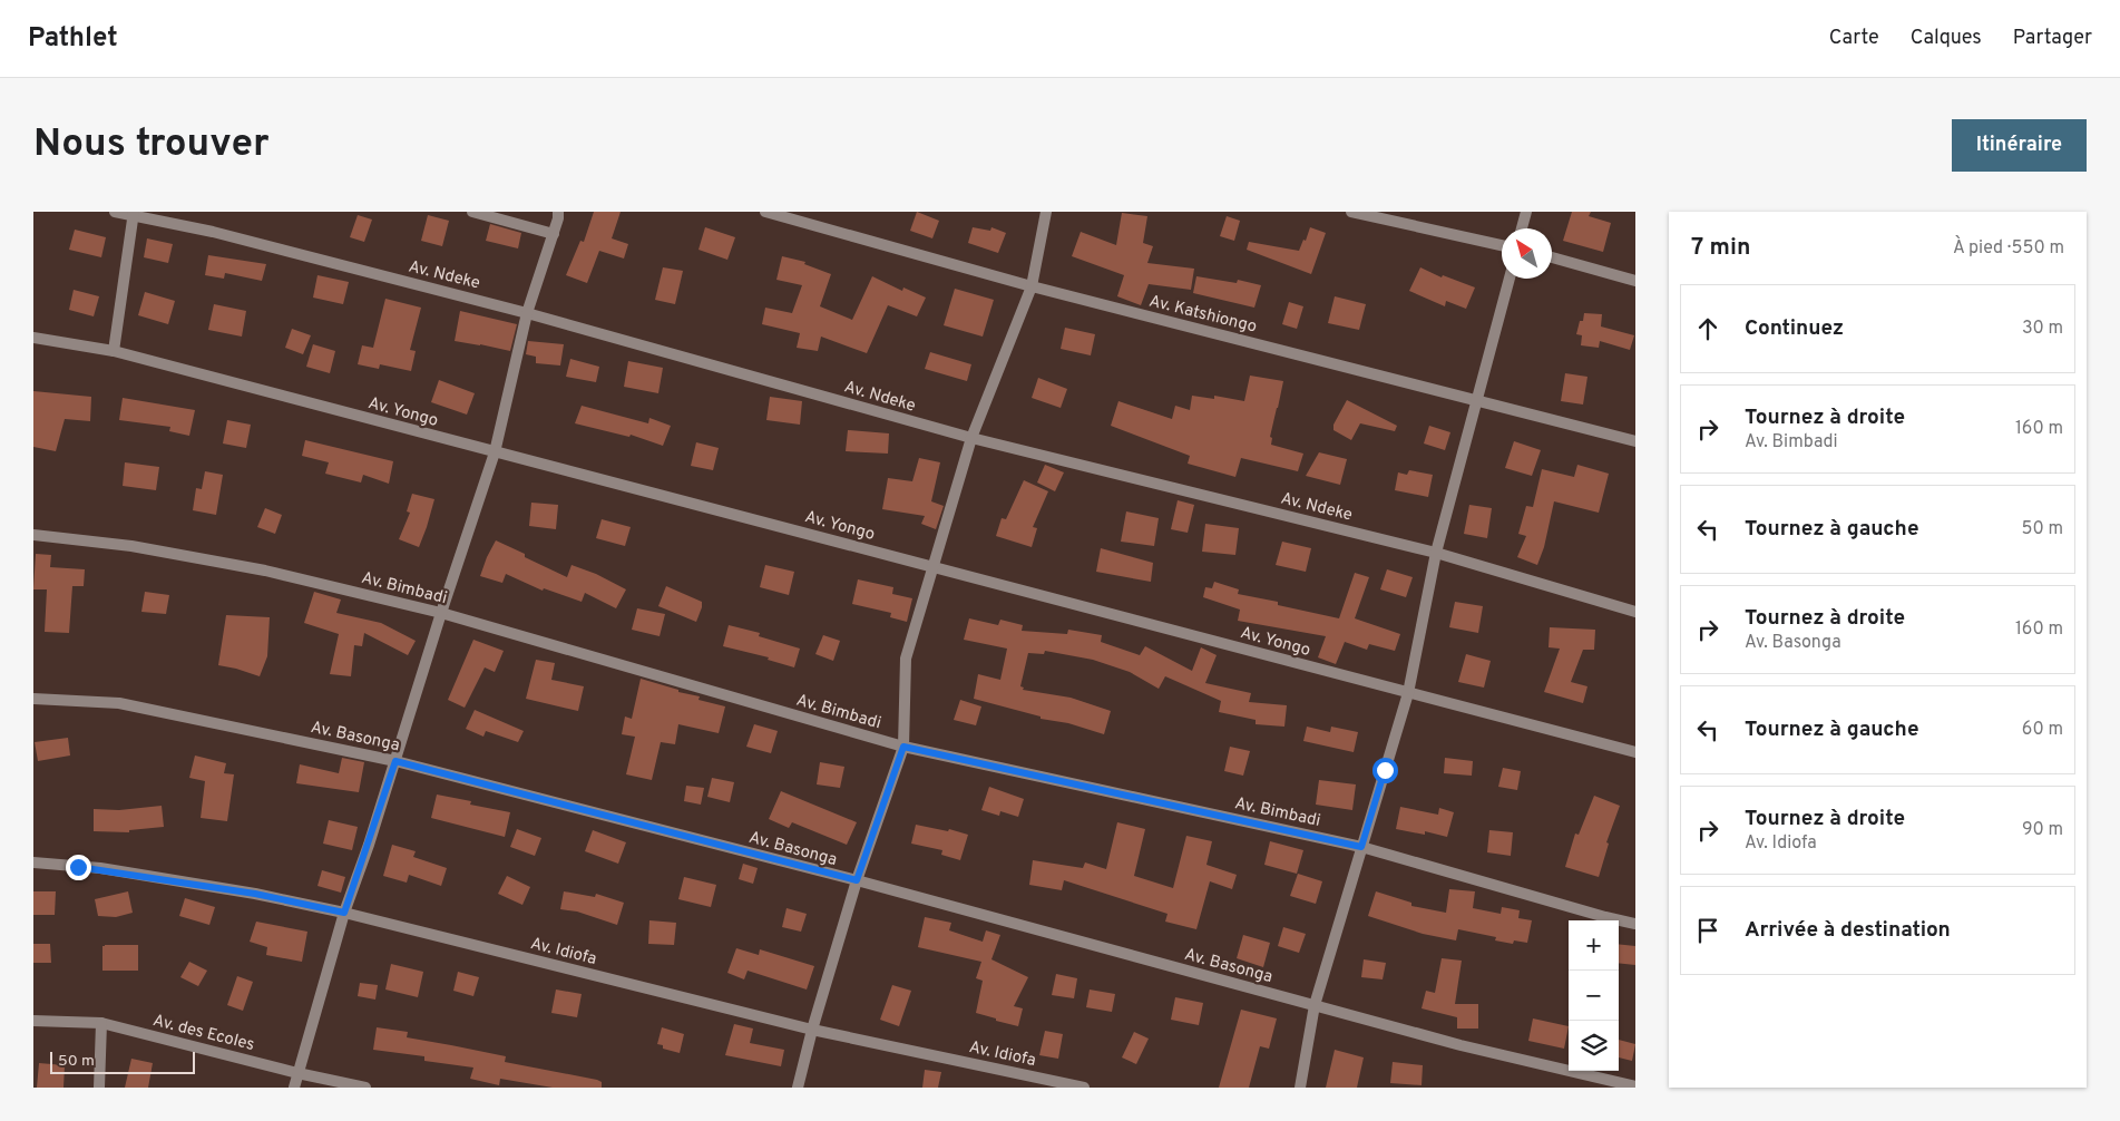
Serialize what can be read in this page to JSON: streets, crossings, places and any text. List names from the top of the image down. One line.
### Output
{"streets":{"street":["Av. Ndeke","Av. Katshiongo","Av. Yongo","Av. Bimbadi","Av. Basonga","Av. Idiofa","Av. des Ecoles"]},"scale_bar":"50 m","north":"top left","page":{"header":"Pathlet","nav":["Carte","Calques","Partager"],"buttons":"Itinéraire","title":"Nous trouver","heading":["7 min","À pied · 550 m"],"list":[["Continuez","30 m"],["Tournez à droite","Av. Bimbadi","160 m"],["Tournez à gauche","50 m"],["Tournez à droite","Av. Basonga","160 m"],["Tournez à gauche","60 m"],["Tournez à droite","Av. Idiofa","90 m"],"Arrivée à destination"],"map_buttons":["+","−"],"scale":"50 m"}}
